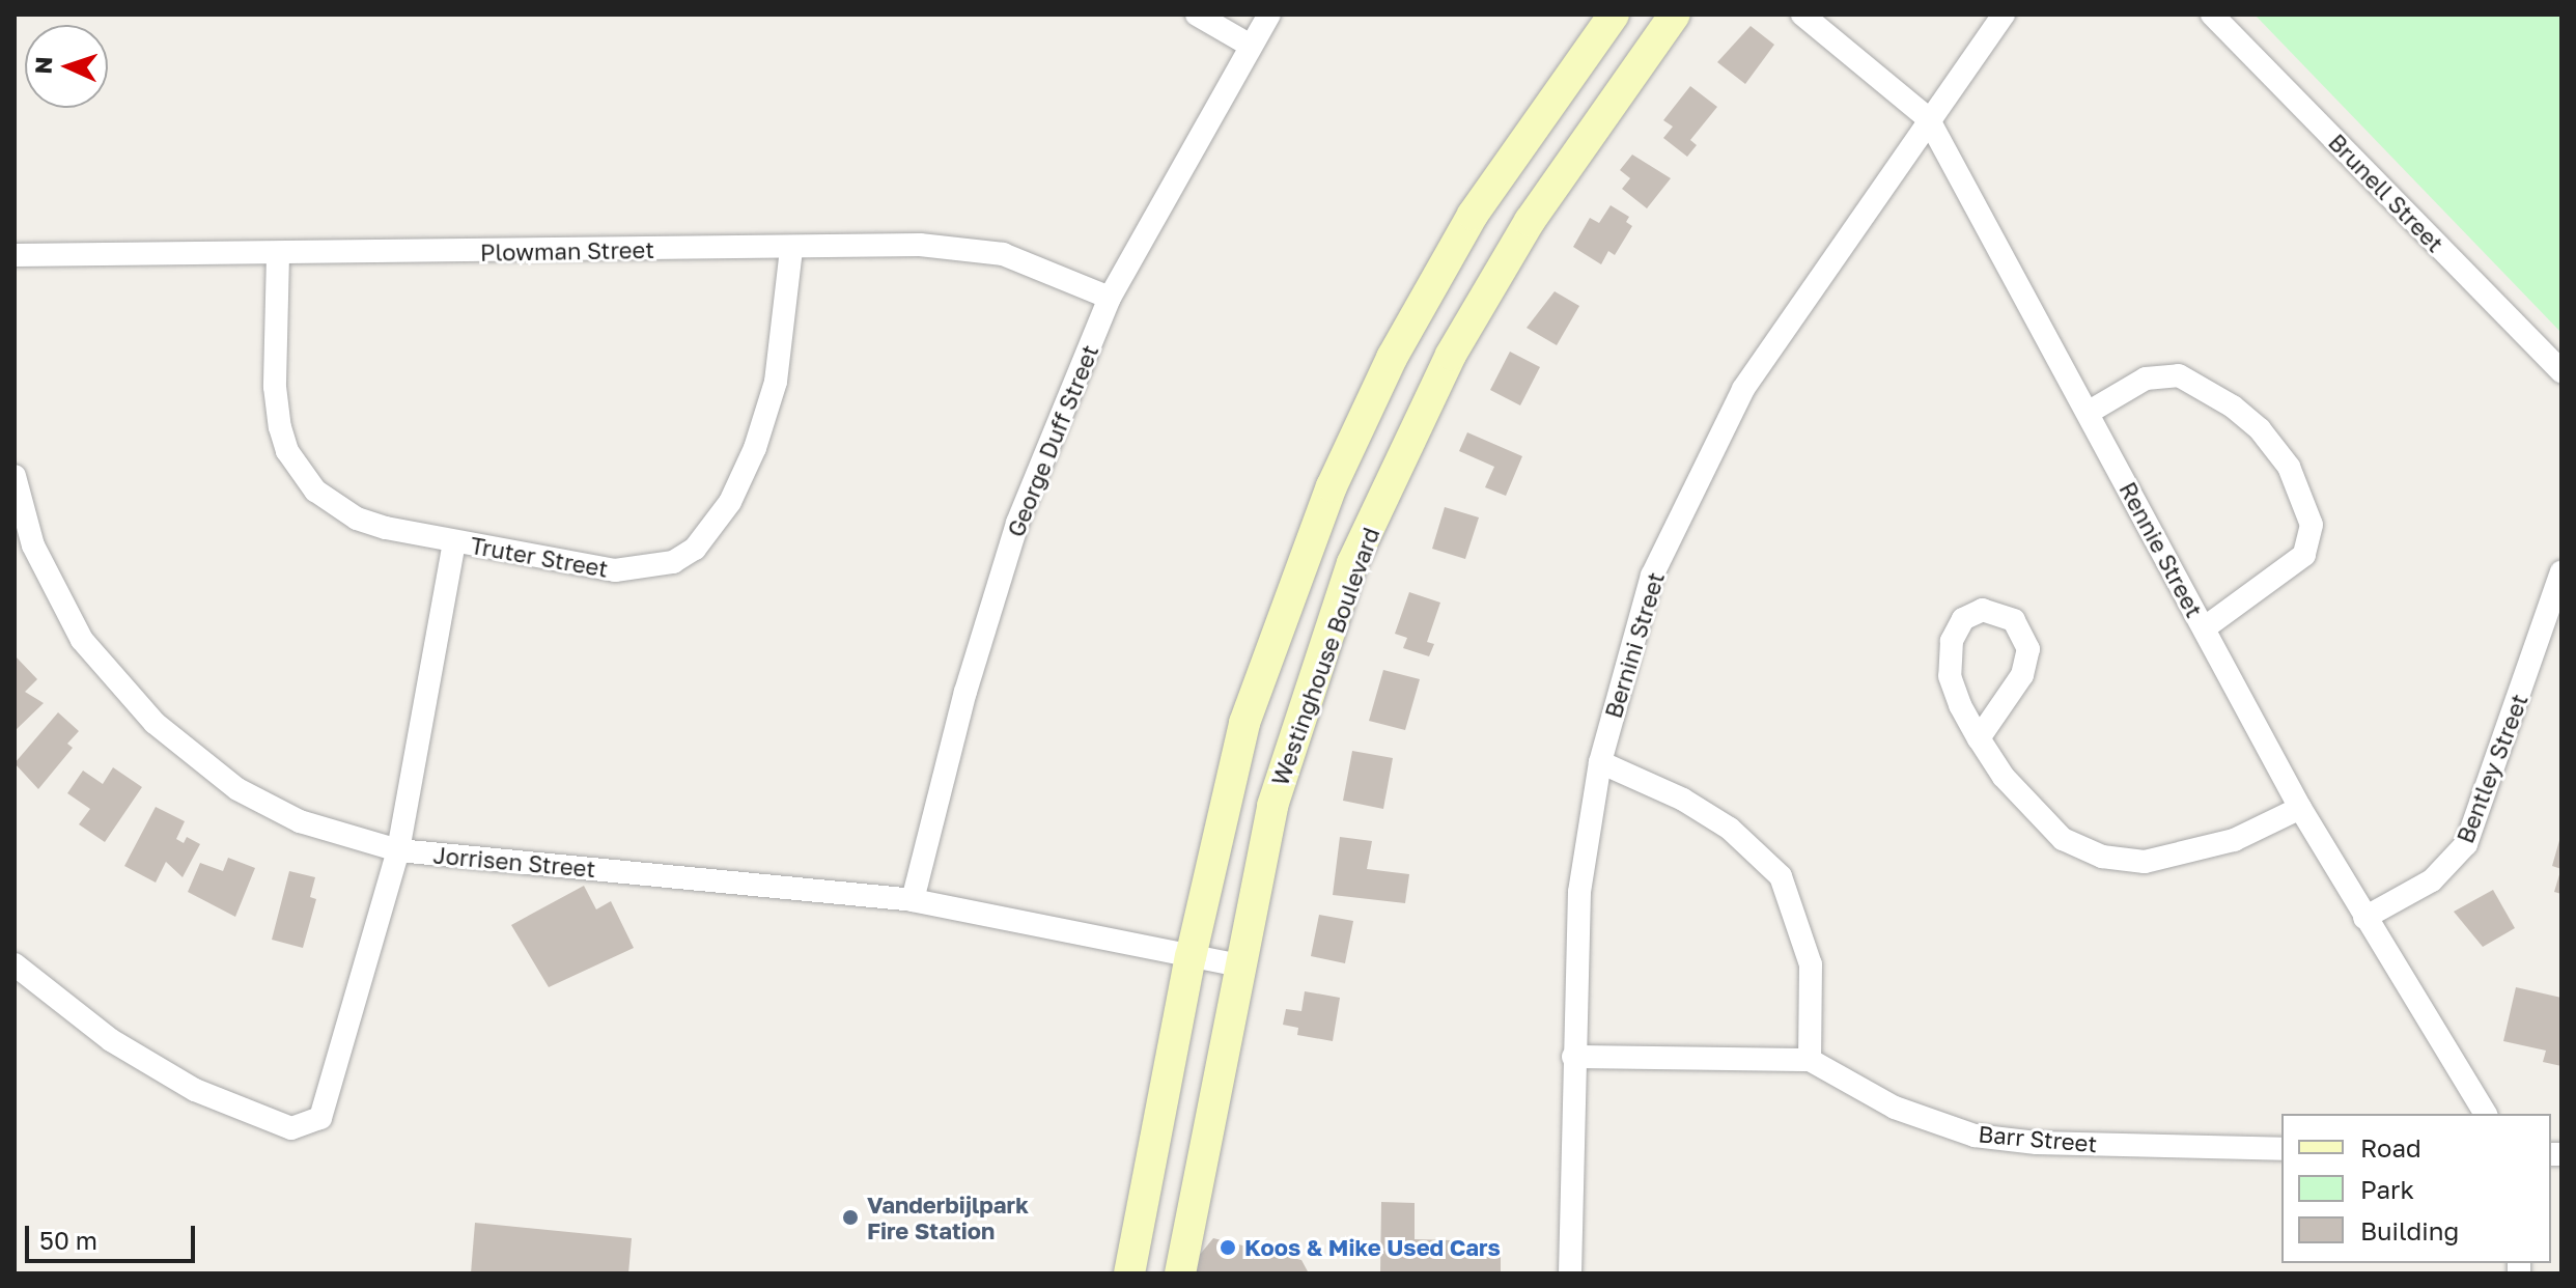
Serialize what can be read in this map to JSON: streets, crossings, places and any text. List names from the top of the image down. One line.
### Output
{"streets":{"street":["Brunell Street","Plowman Street","George Duff Street","Rennie Street","Truter Street","Bernini Street","Westinghouse Boulevard","Bentley Street","Jorrisen Street","Barr Street"]},"crossings":[["Plowman Street","George Duff Street"],["Plowman Street","Truter Street"],["George Duff Street","Jorrisen Street"],["Rennie Street","Bernini Street"],["Rennie Street","Bentley Street"],["Bernini Street","Barr Street"],["Westinghouse Boulevard","Jorrisen Street"]],"places":["Vanderbijlpark Fire Station","Koos & Mike Used Cars"],"legend":["Road","Park","Building"],"scale_bar":"50 m","north":"left"}
